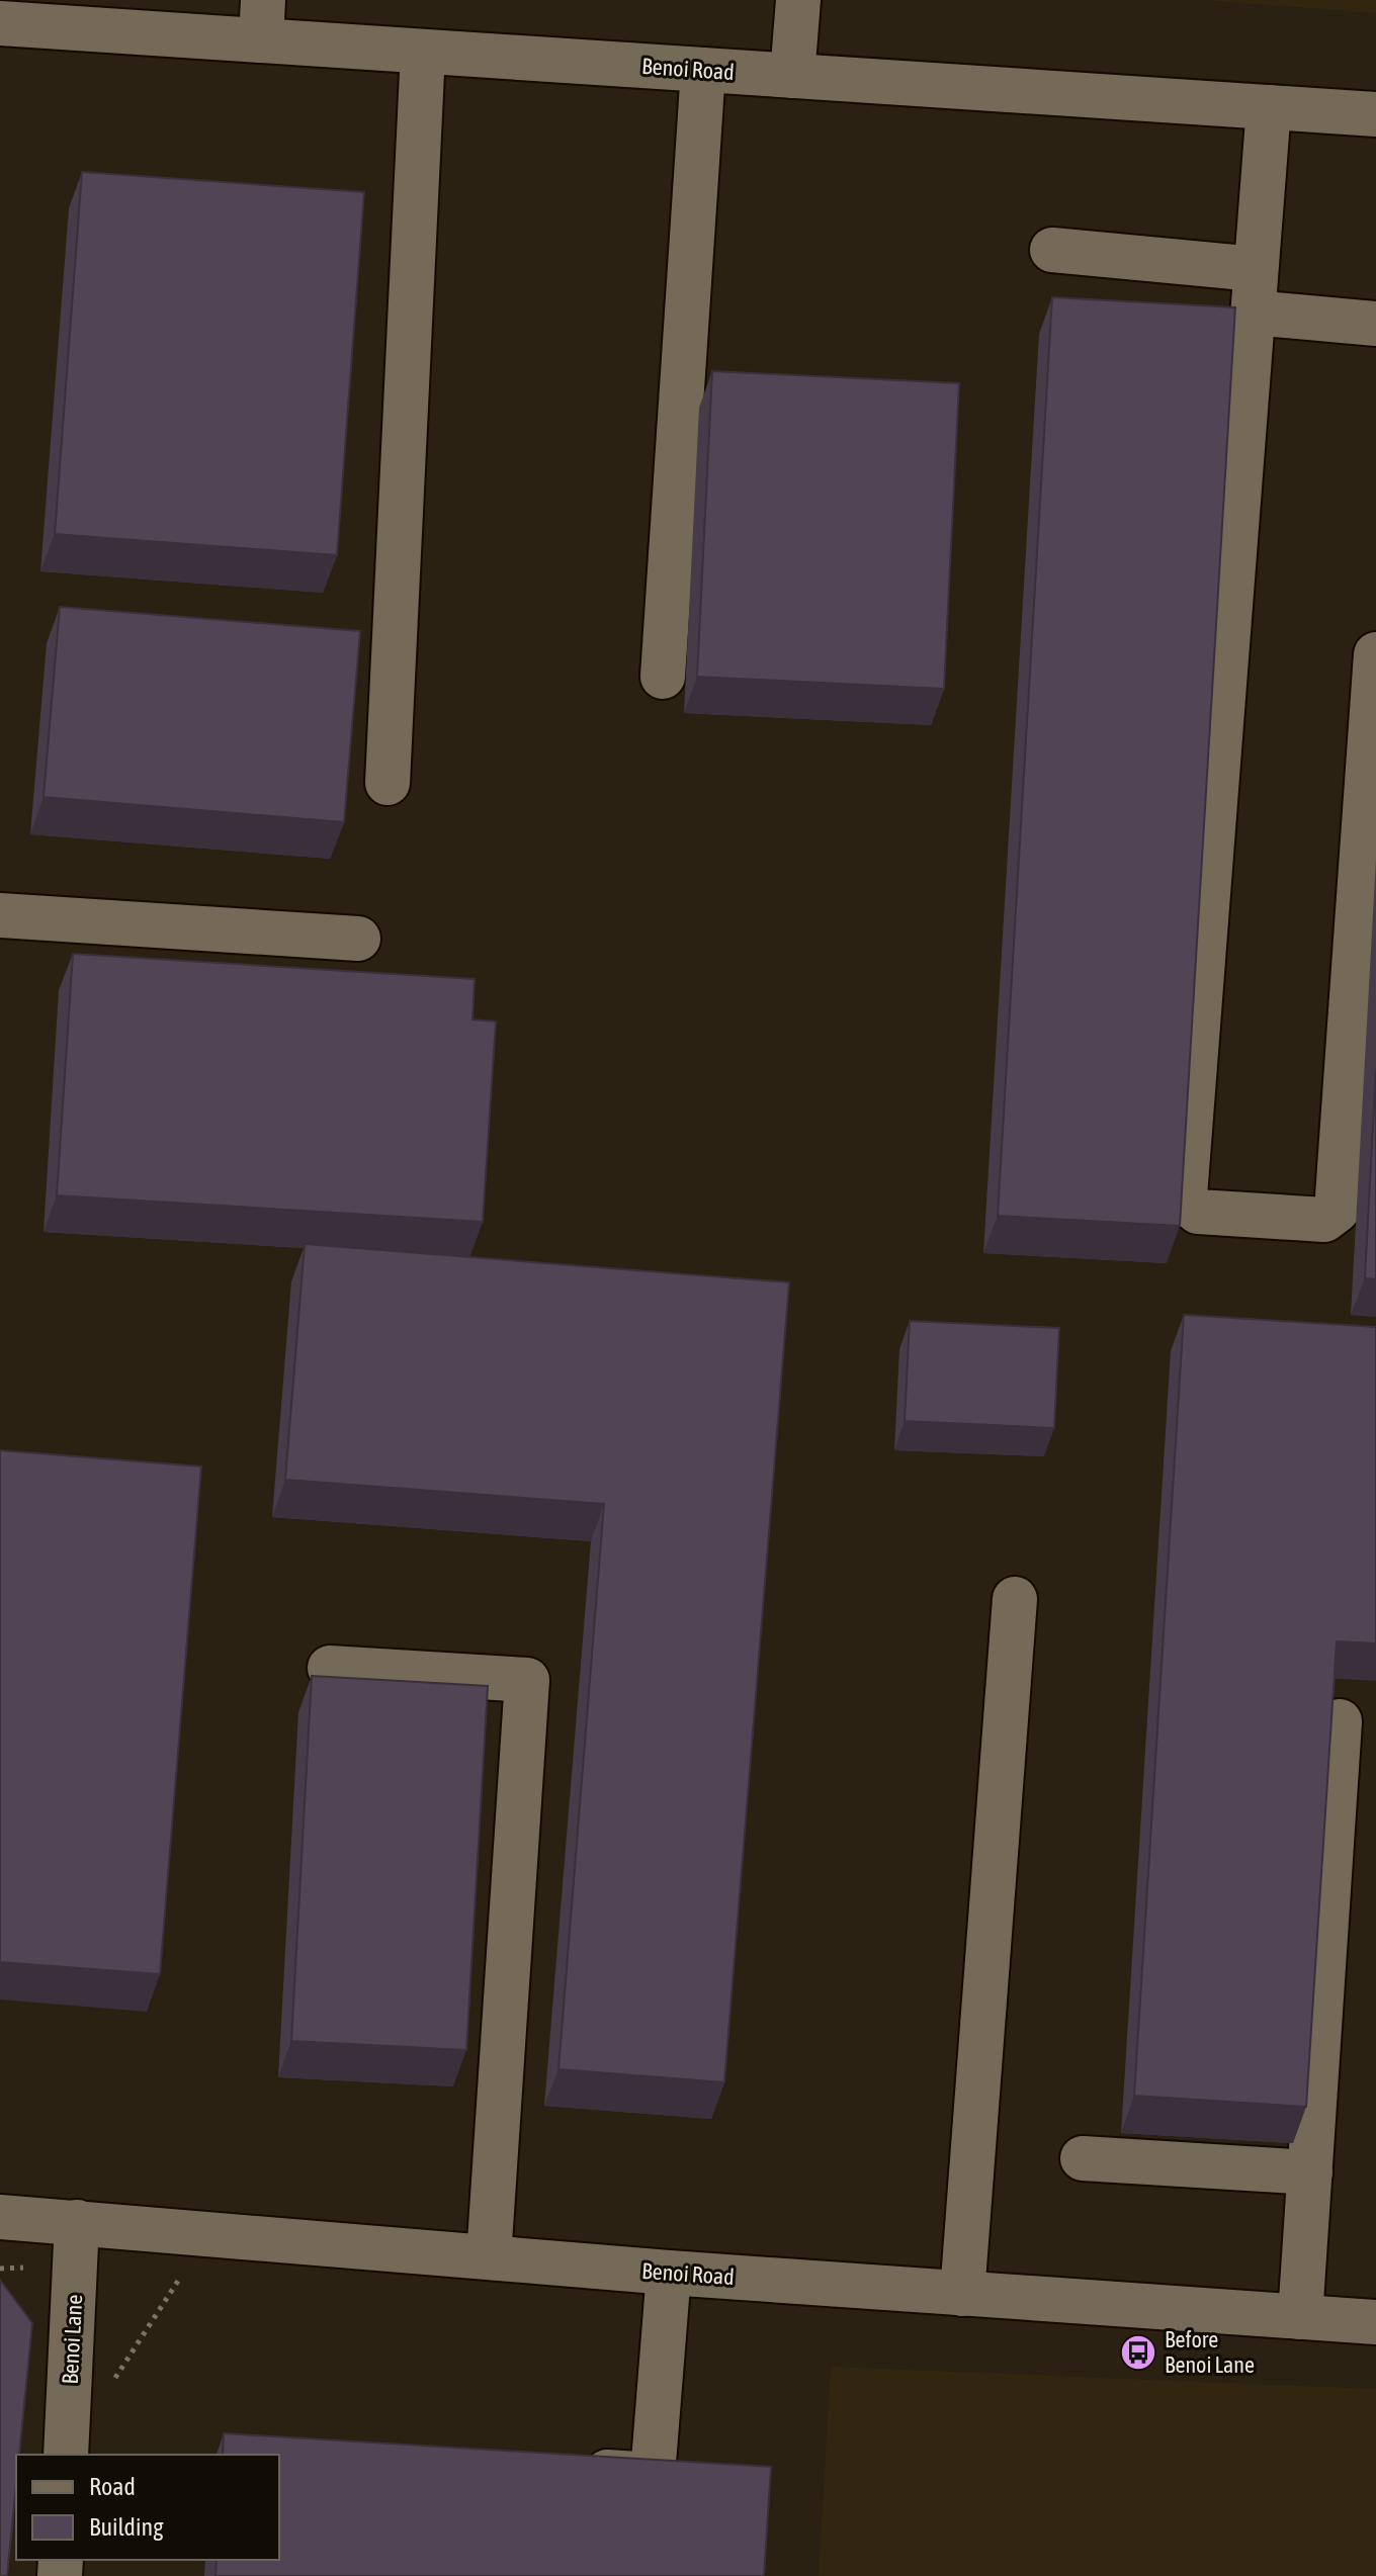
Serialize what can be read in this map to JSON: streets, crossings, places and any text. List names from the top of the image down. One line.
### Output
{"streets":{"street":["Benoi Road","Benoi Lane"]},"crossings":[["Benoi Road","Benoi Lane"]],"places":{"bus stop":["Before Benoi Lane"]},"legend":["Road","Building"]}
